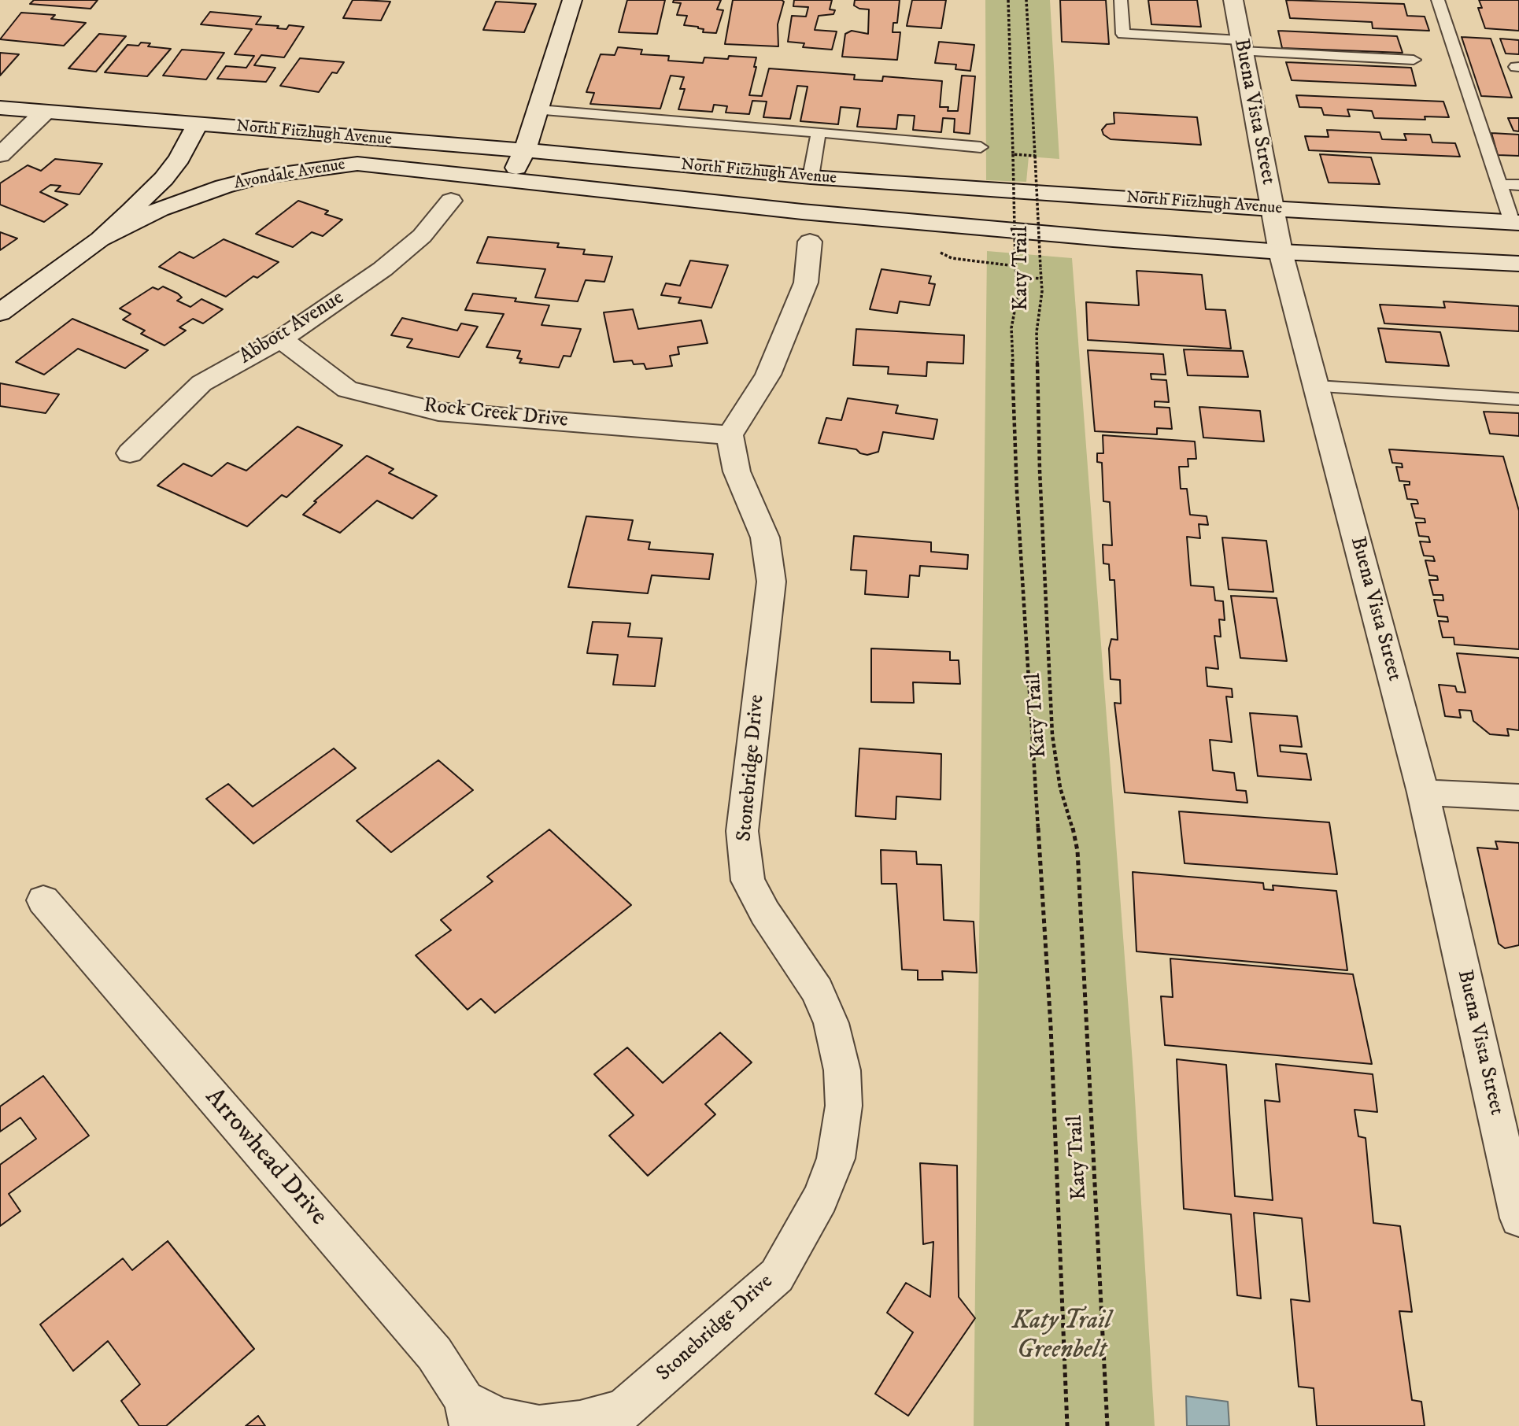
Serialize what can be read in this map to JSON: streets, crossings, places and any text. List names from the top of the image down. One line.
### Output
{"streets":{"street":["Buena Vista Street","North Fitzhugh Avenue","Avondale Avenue","Abbott Avenue","Rock Creek Drive","Stonebridge Drive","Arrowhead Drive"],"path":["Katy Trail"]},"crossings":[["Buena Vista Street","North Fitzhugh Avenue"],["North Fitzhugh Avenue","Avondale Avenue"],["Abbott Avenue","Rock Creek Drive"],["Rock Creek Drive","Stonebridge Drive"],["Stonebridge Drive","Arrowhead Drive"]],"parks":["Katy Trail Greenbelt"]}
